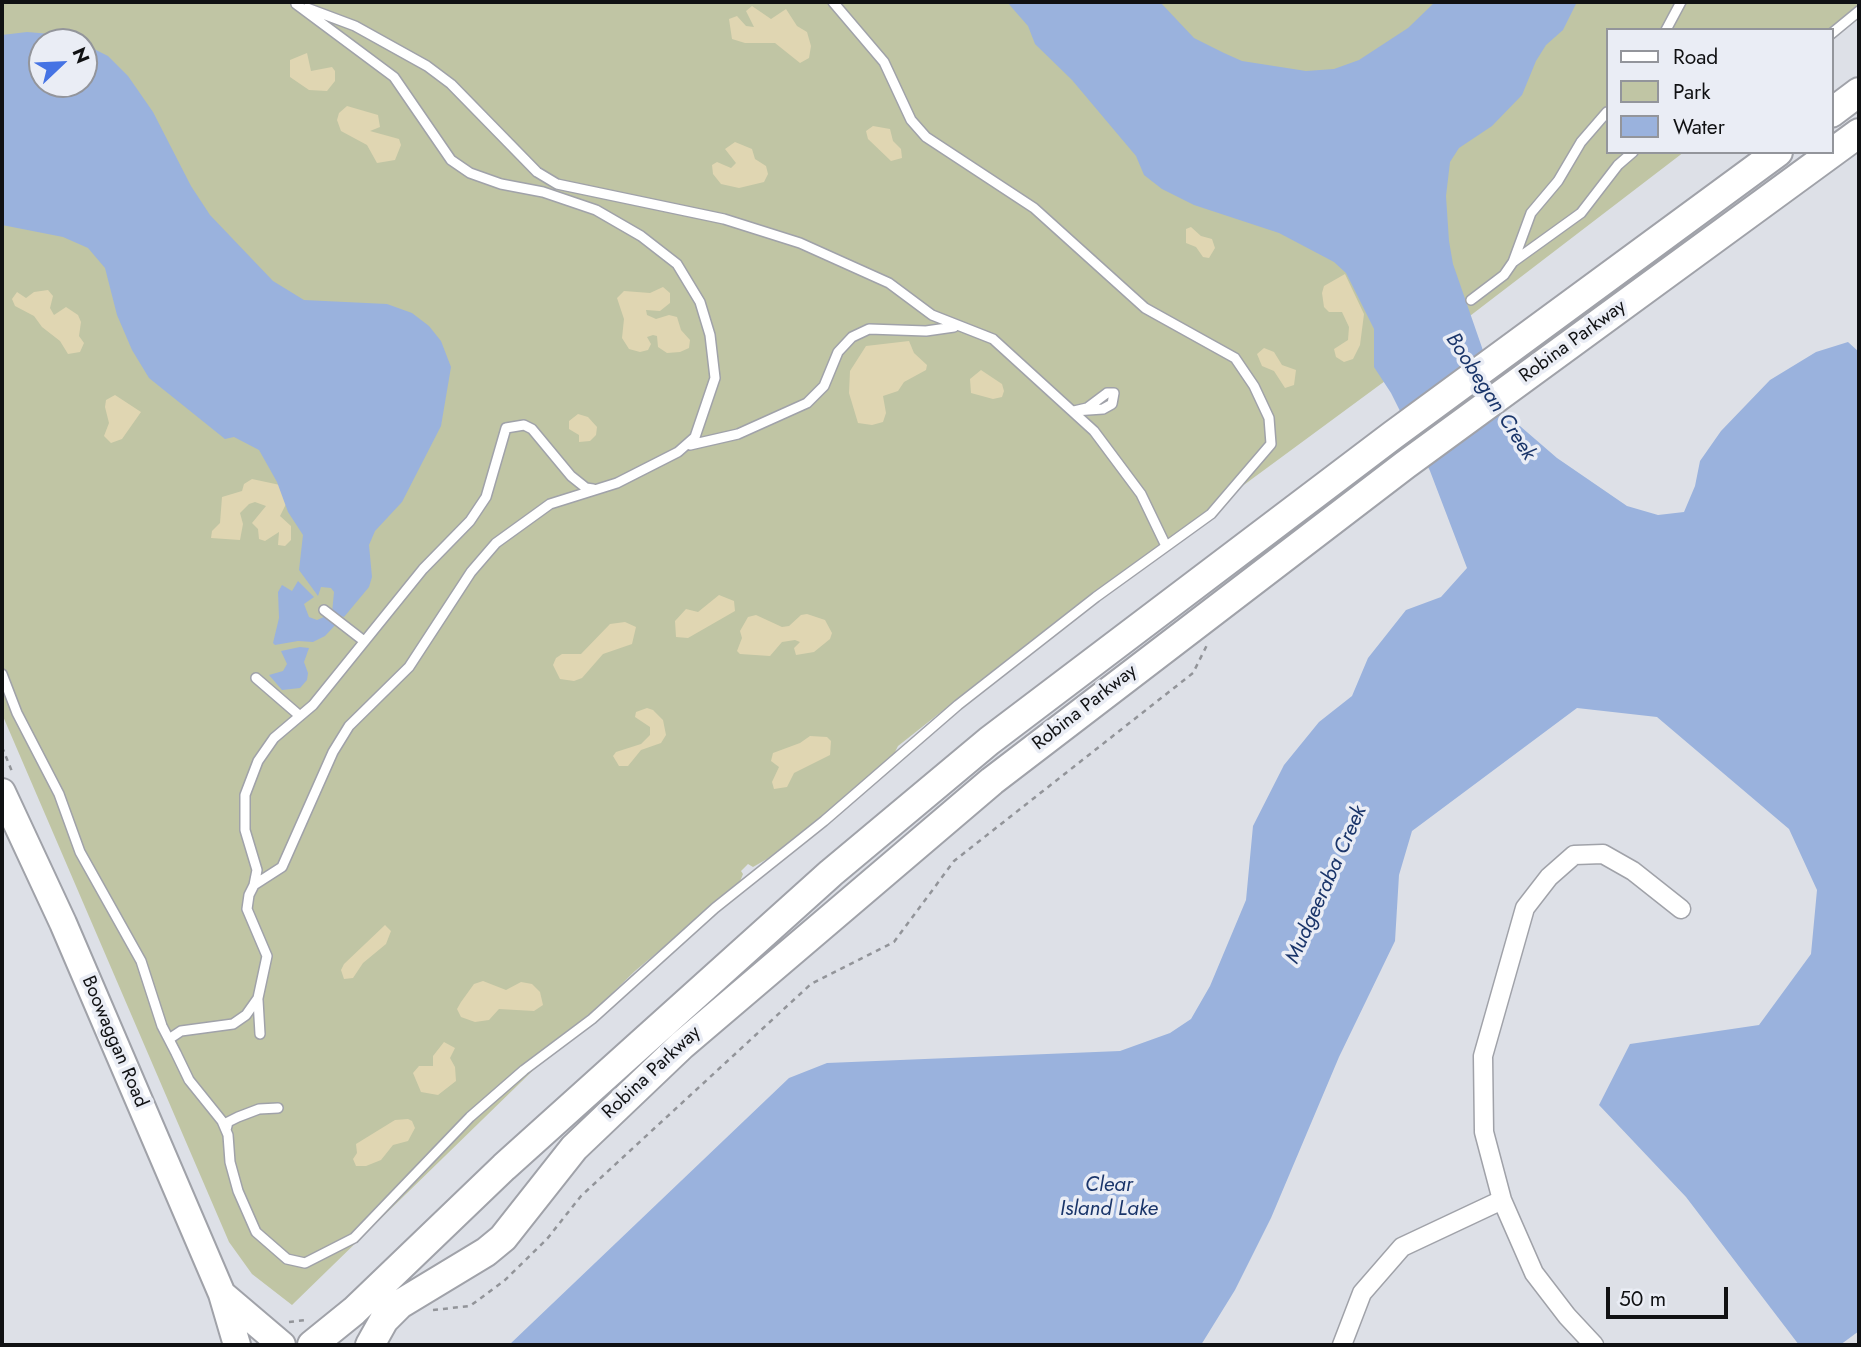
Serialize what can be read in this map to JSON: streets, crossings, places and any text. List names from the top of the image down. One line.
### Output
{"streets":{"main road":["Robina Parkway","Boowaggan Road"]},"water":["Boobegan Creek","Mudgeeraba Creek","Clear Island Lake"],"legend":["Road","Park","Water"],"scale_bar":"50 m","north":"top right"}
